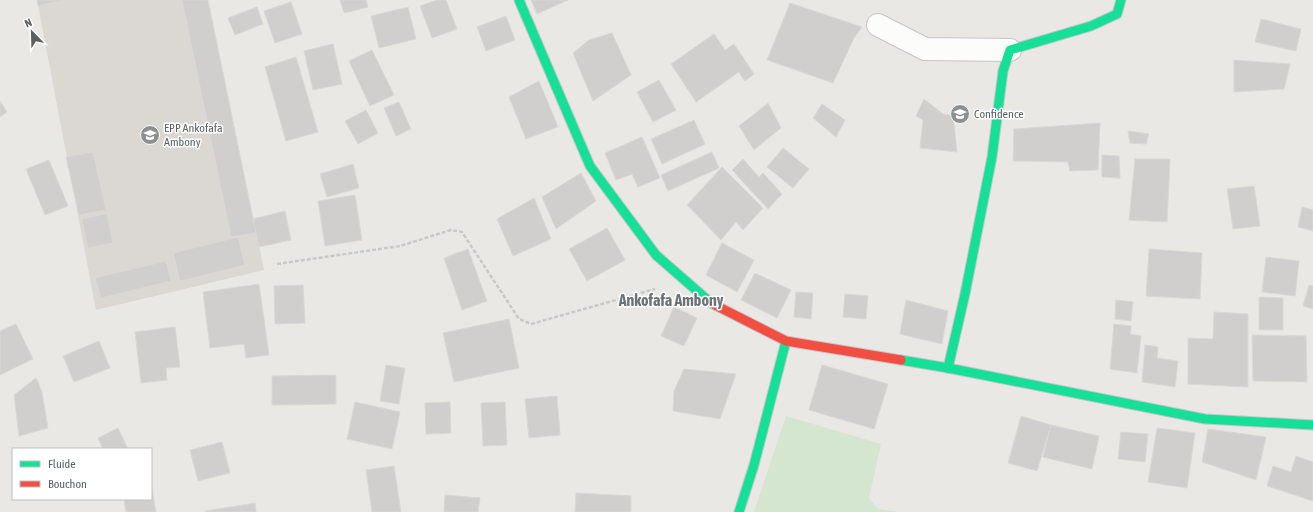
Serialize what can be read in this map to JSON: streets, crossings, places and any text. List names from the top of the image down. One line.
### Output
{"districts":["Ankofafa Ambony"],"places":{"school or university":["Confidence","EPP Ankofafa Ambony"]},"legend":["Fluide","Bouchon"],"north":"top left"}
